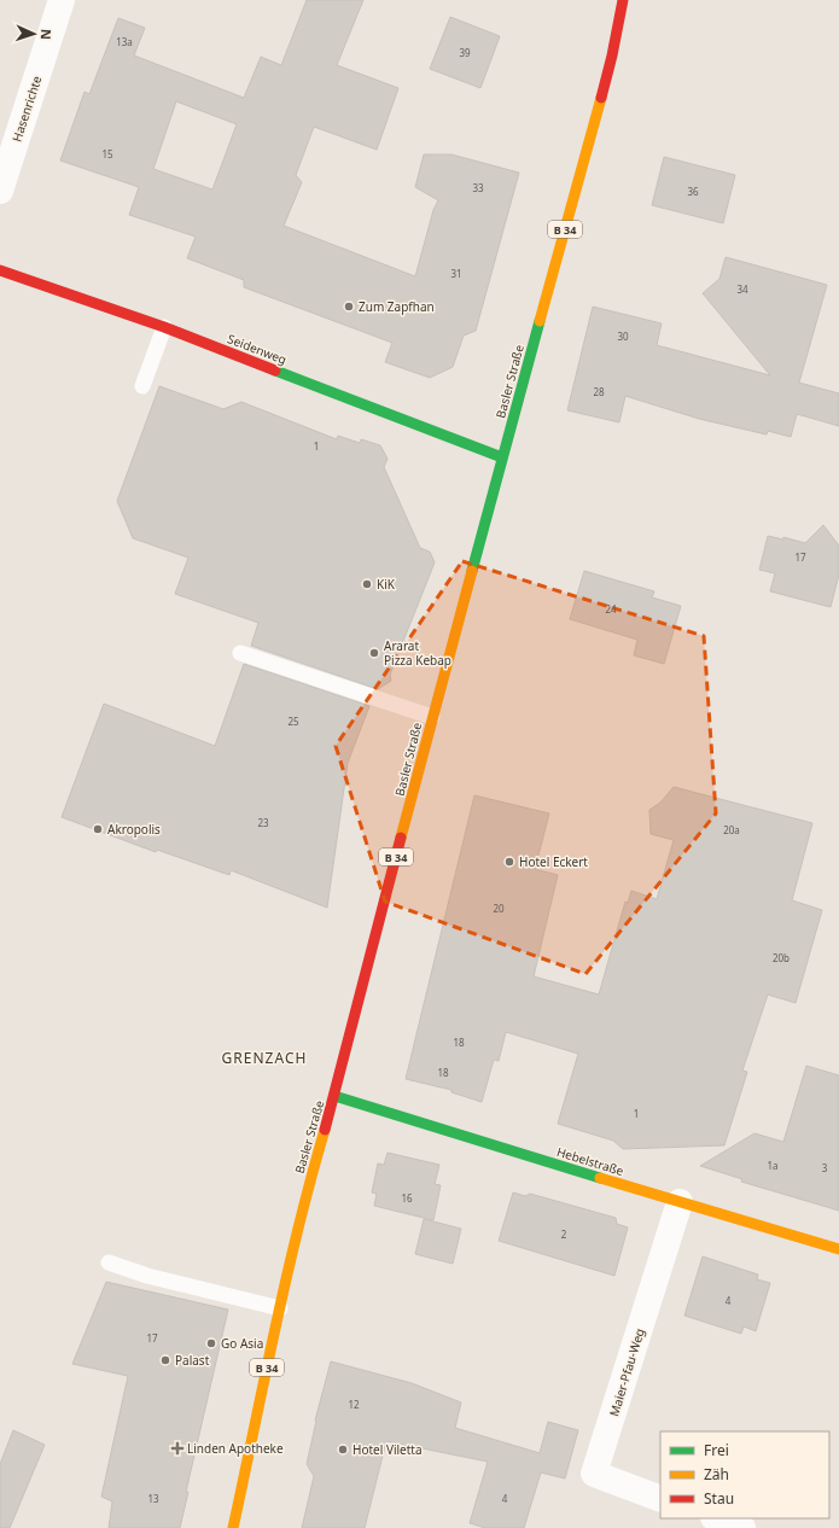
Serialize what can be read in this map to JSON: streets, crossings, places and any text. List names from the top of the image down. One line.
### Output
{"streets":{"main road":["B 34","Seidenweg","Basler Straße","Hebelstraße"],"street":["Hasenrichte","Maier-Pfau-Weg"]},"crossings":[["Seidenweg","Basler Straße"],["Basler Straße","Hebelstraße"],["Hebelstraße","Maier-Pfau-Weg"]],"districts":["GRENZACH"],"places":{"other":["Zum Zapfhan","KiK","Ararat Pizza Kebap","Akropolis","Hotel Eckert","Go Asia","Palast","Hotel Viletta"],"health":["Linden Apotheke"]},"house_numbers":["13a","39","15","33","36","31","34","30","28","1","17","24","25","23","20a","20","20b","18","18","1","1a","3","16","2","4","17","12","13","4"],"legend":["Frei","Zäh","Stau"],"north":"right"}
